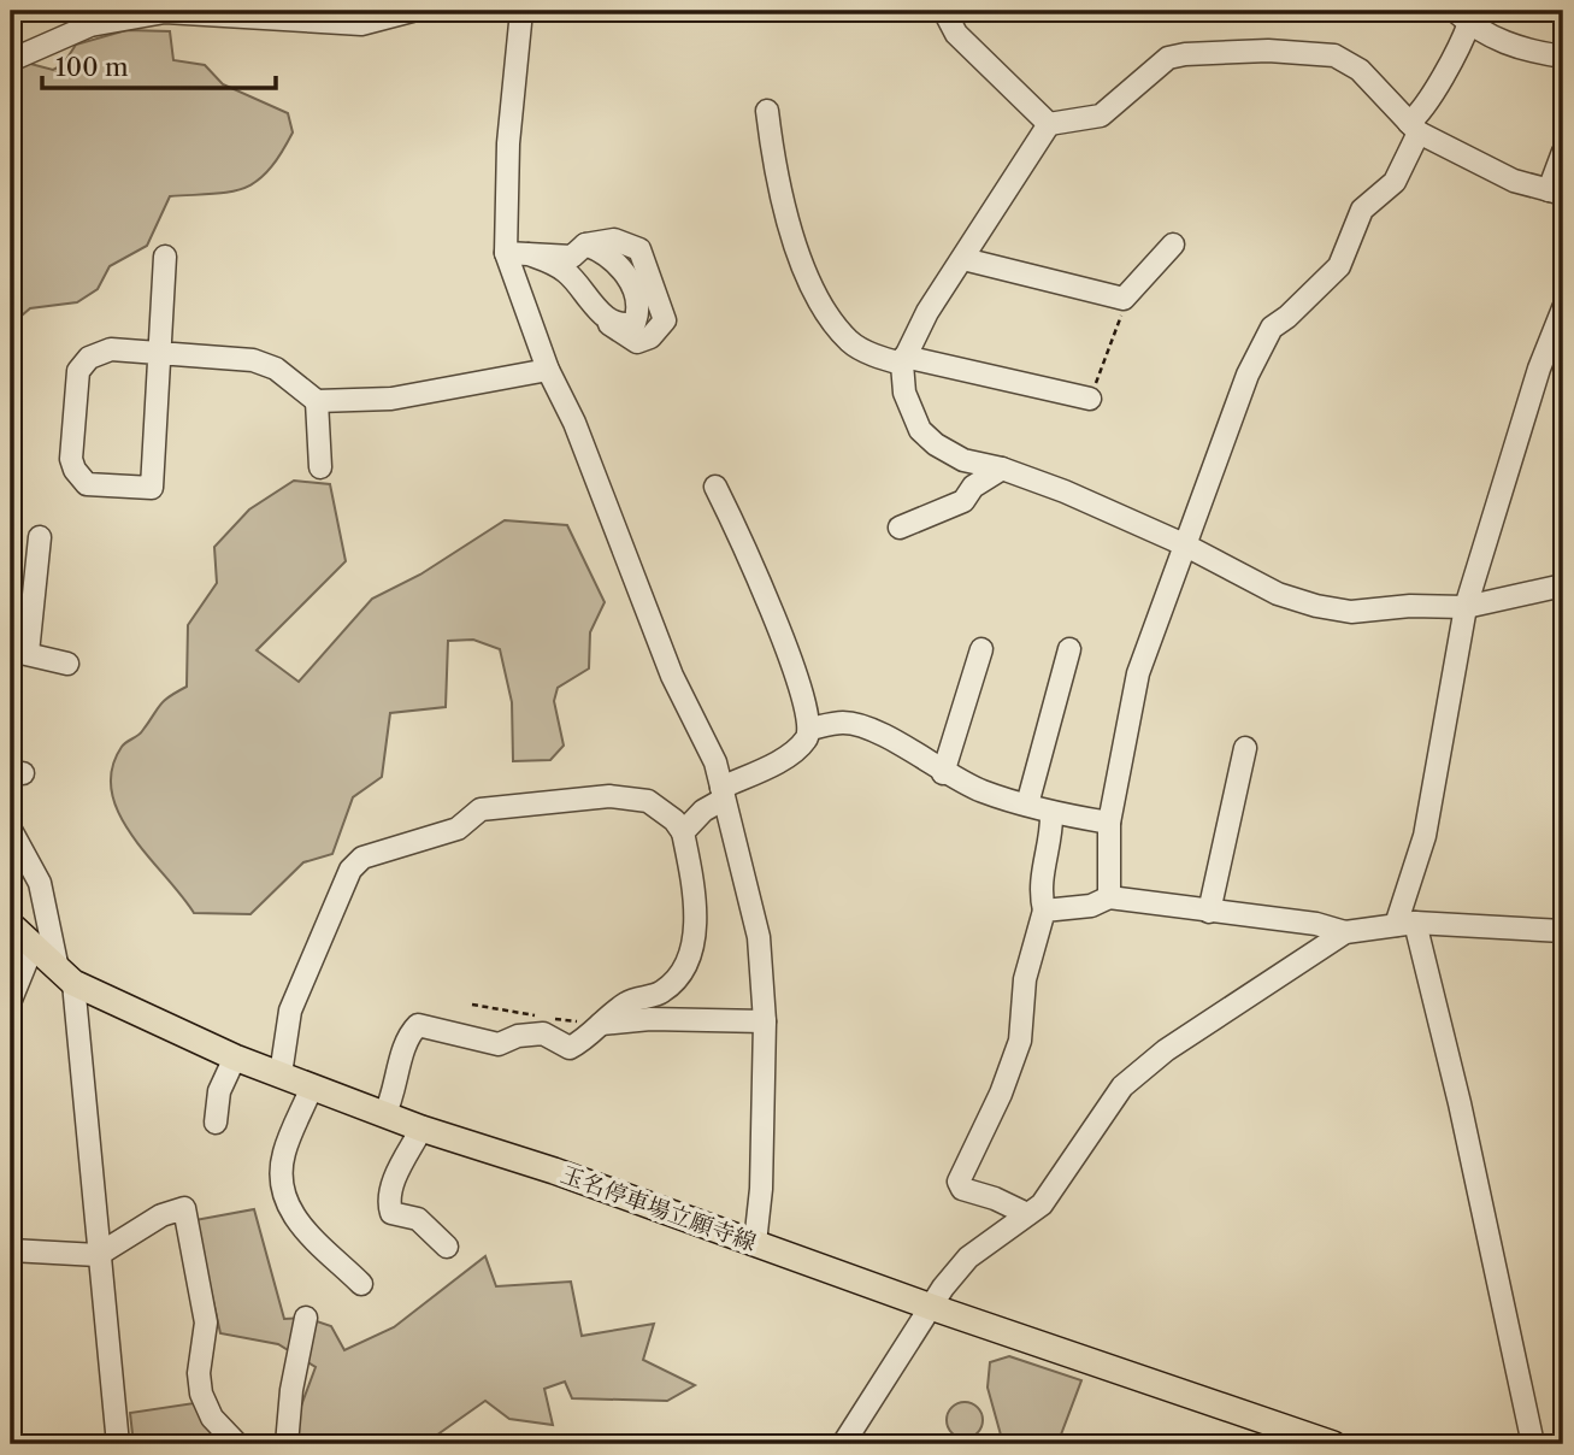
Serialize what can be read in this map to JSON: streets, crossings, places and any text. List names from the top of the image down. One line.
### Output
{"streets":{"main road":["玉名停車場立願寺線"]},"scale_bar":"100 m"}
